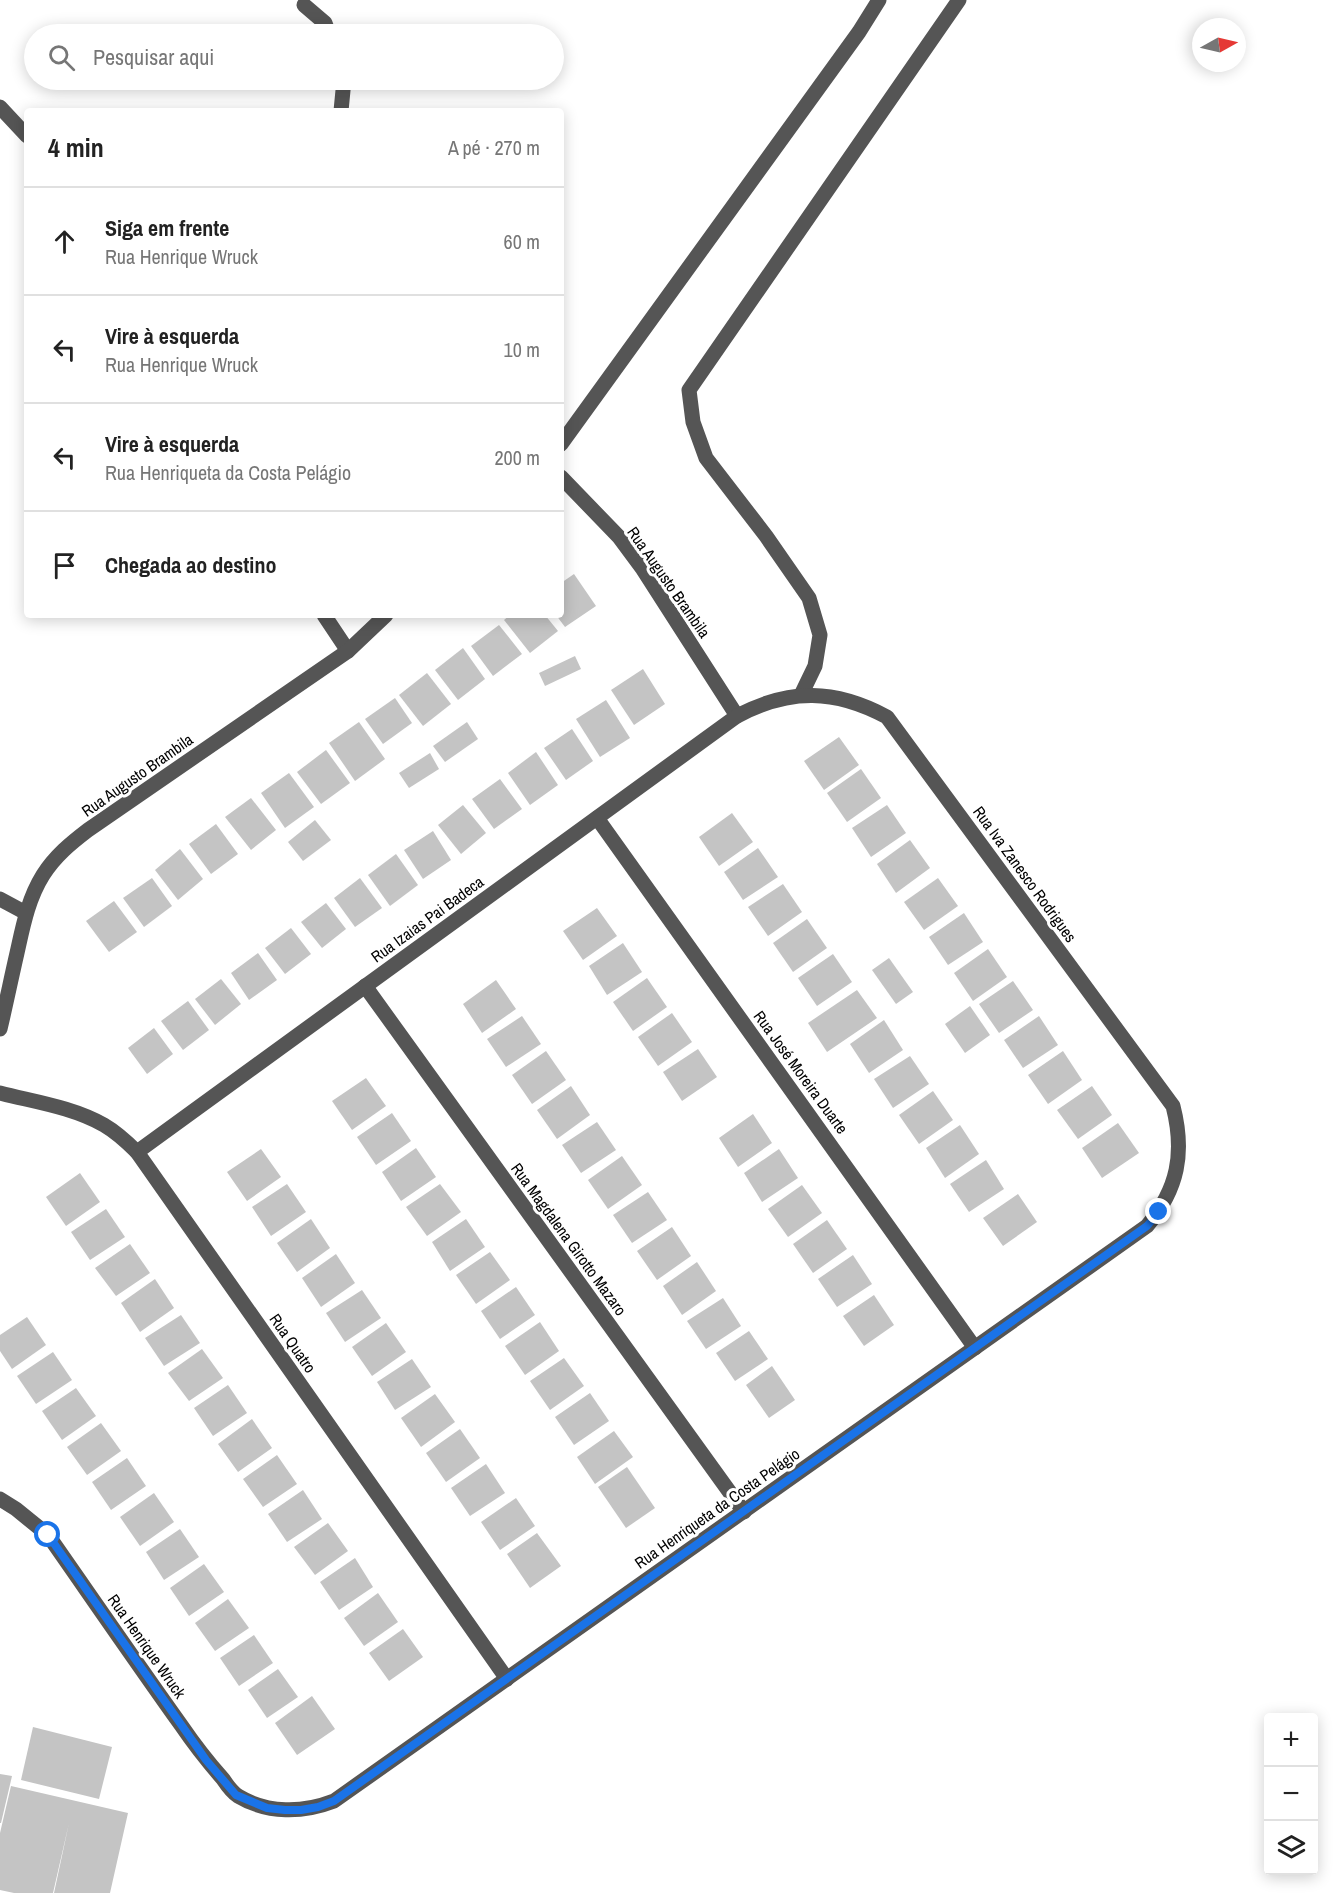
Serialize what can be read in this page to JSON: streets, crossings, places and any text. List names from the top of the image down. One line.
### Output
{"streets":{"street":["Rua Augusto Brambila","Rua Iva Zanesco Rodrigues","Rua Izaias Pai Badeca","Rua José Moreira Duarte","Rua Magdalena Girotto Mazaro","Rua Quatro","Rua Henriqueta da Costa Pelágio","Rua Henrique Wruck"]},"crossings":[["Rua Augusto Brambila","Rua Iva Zanesco Rodrigues"],["Rua Augusto Brambila","Rua Izaias Pai Badeca"],["Rua Iva Zanesco Rodrigues","Rua Izaias Pai Badeca"],["Rua Iva Zanesco Rodrigues","Rua Henriqueta da Costa Pelágio"],["Rua Izaias Pai Badeca","Rua José Moreira Duarte"],["Rua Izaias Pai Badeca","Rua Magdalena Girotto Mazaro"],["Rua Izaias Pai Badeca","Rua Quatro"],["Rua José Moreira Duarte","Rua Henriqueta da Costa Pelágio"],["Rua Magdalena Girotto Mazaro","Rua Henriqueta da Costa Pelágio"],["Rua Quatro","Rua Henriqueta da Costa Pelágio"],["Rua Henriqueta da Costa Pelágio","Rua Henrique Wruck"]],"north":"right","page":{"search":"Pesquisar aqui","heading":["4 min","A pé · 270 m"],"list":[["Siga em frente","Rua Henrique Wruck","60 m"],["Vire à esquerda","Rua Henrique Wruck","10 m"],["Vire à esquerda","Rua Henriqueta da Costa Pelágio","200 m"],"Chegada ao destino"],"map_buttons":["+","−"]}}
